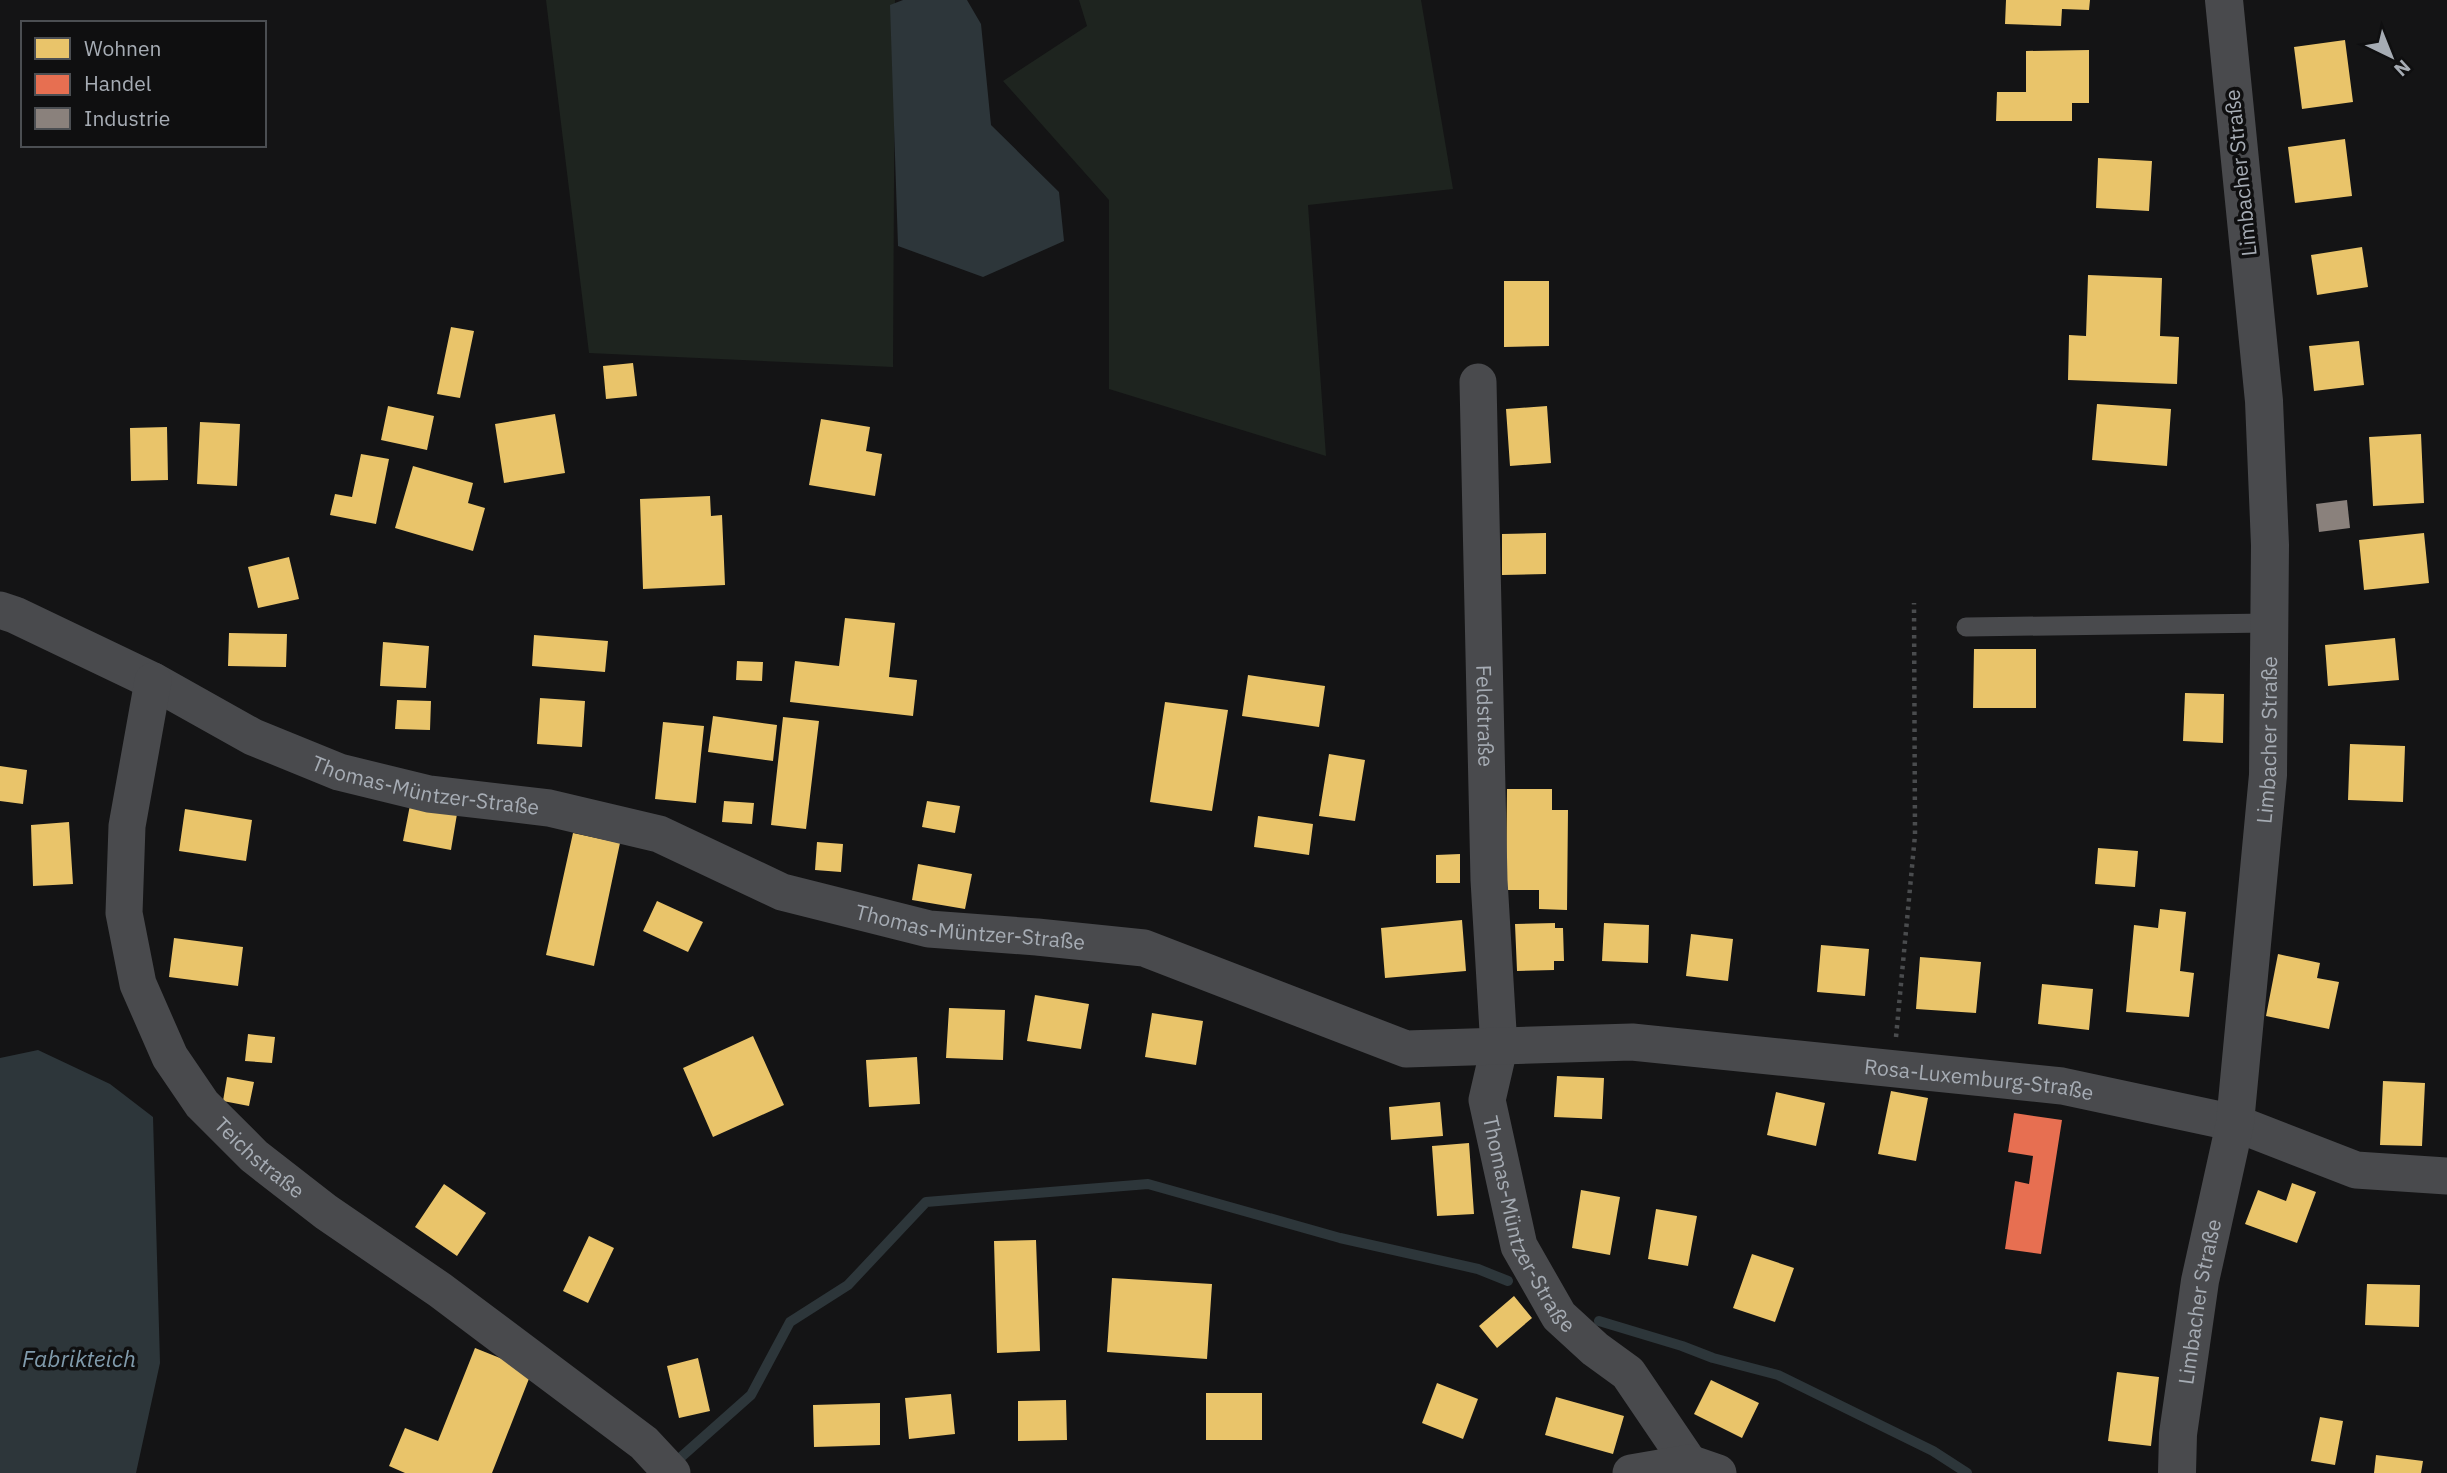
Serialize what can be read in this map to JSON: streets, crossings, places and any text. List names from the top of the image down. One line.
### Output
{"streets":{"street":["Limbacher Straße","Feldstraße","Thomas-Müntzer-Straße","Rosa-Luxemburg-Straße","Teichstraße"]},"crossings":[["Limbacher Straße","Rosa-Luxemburg-Straße"],["Feldstraße","Thomas-Müntzer-Straße"],["Feldstraße","Rosa-Luxemburg-Straße"],["Thomas-Müntzer-Straße","Rosa-Luxemburg-Straße"],["Thomas-Müntzer-Straße","Teichstraße"]],"water":["Fabrikteich"],"legend":["Wohnen","Handel","Industrie"],"north":"bottom right"}
